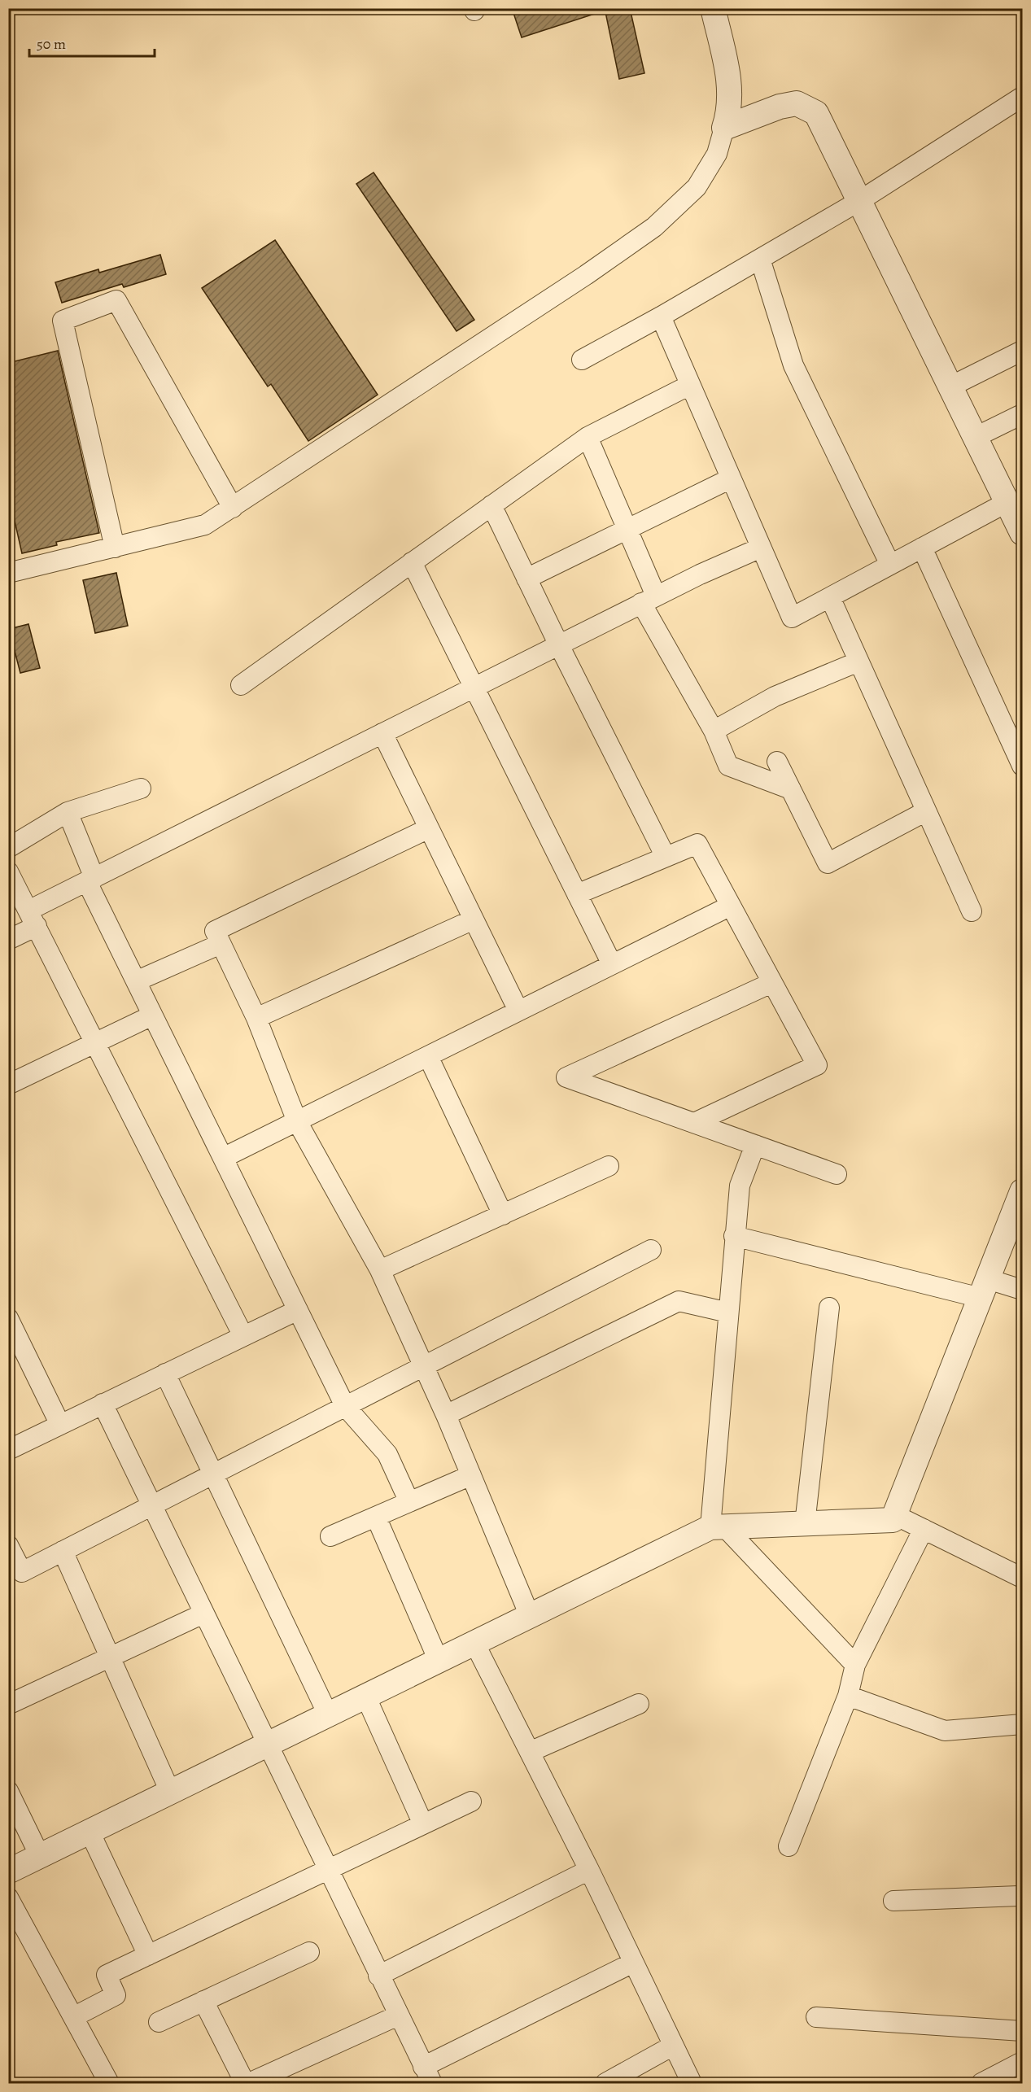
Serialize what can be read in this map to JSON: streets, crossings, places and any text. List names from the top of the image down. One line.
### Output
{"scale_bar":"50 m"}
